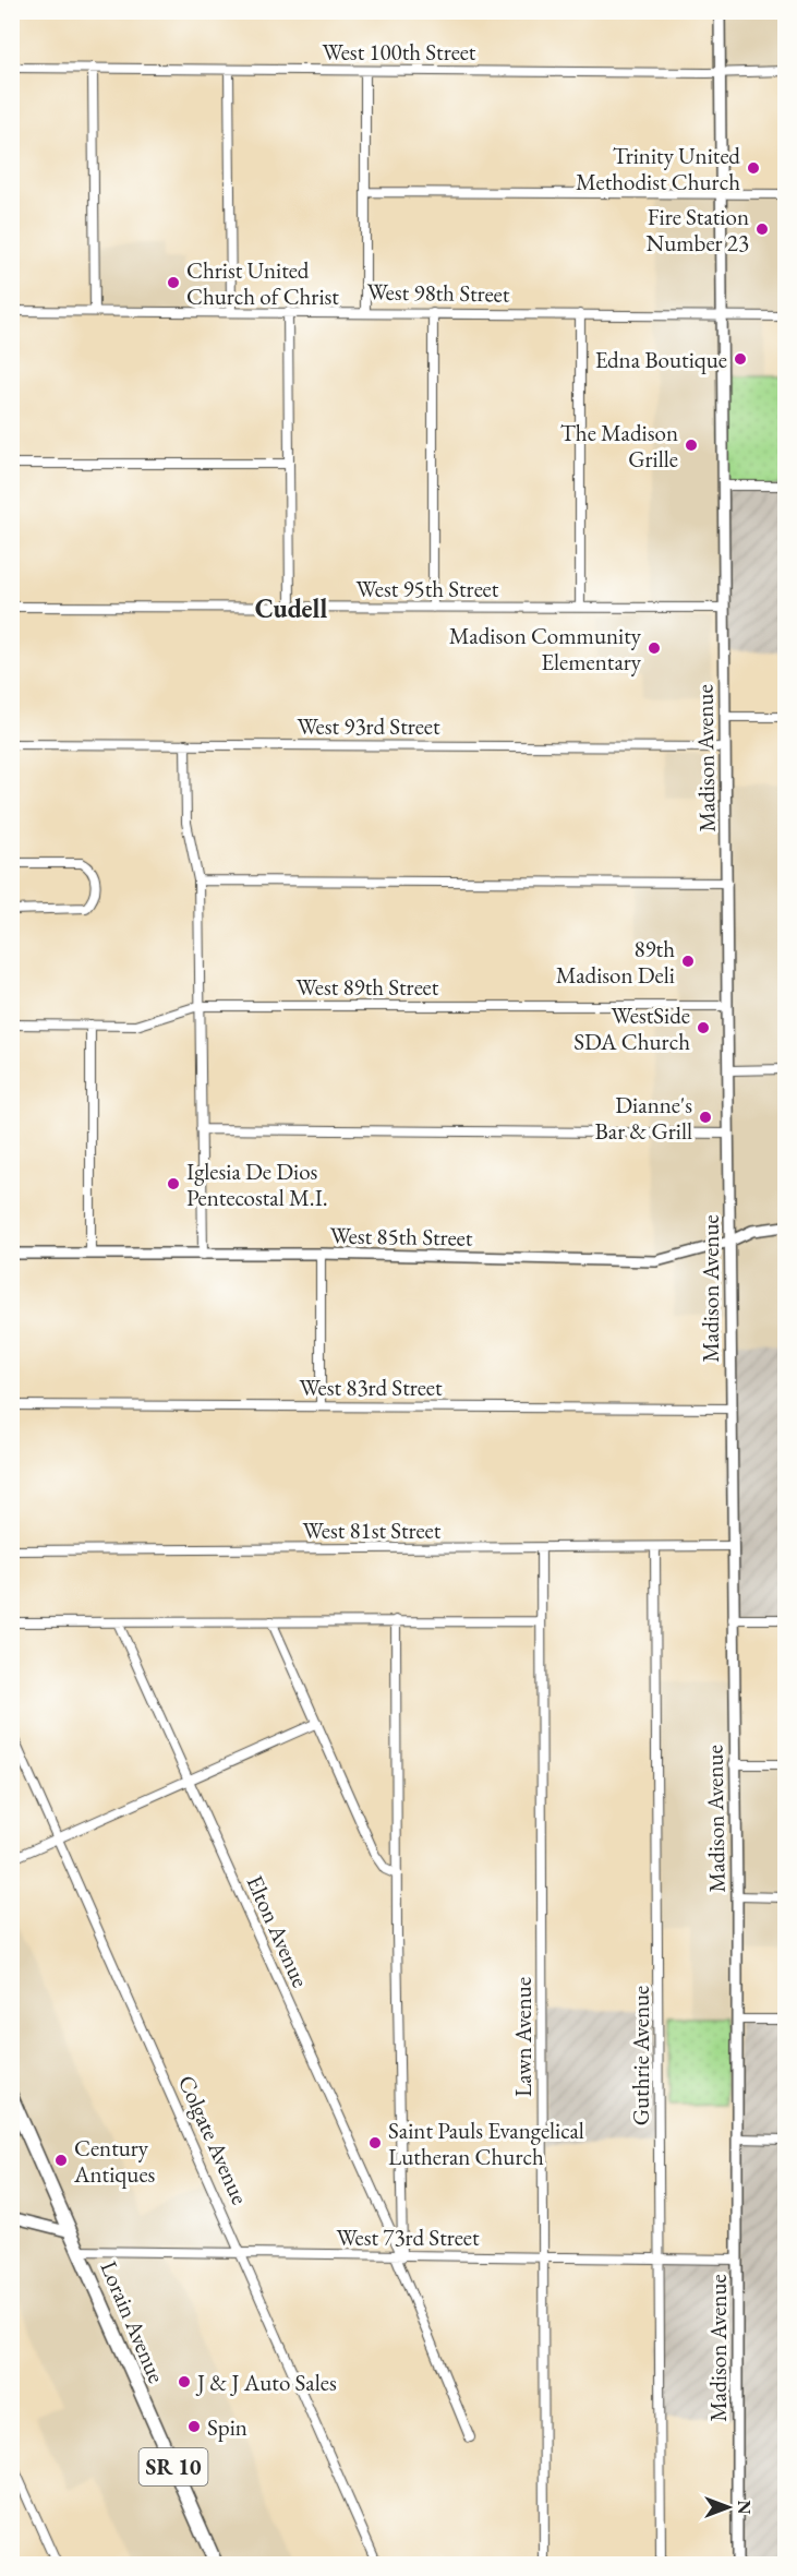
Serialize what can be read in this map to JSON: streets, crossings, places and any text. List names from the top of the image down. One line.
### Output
{"streets":{"main road":["Lorain Avenue","SR 10"],"street":["West 100th Street","West 98th Street","West 95th Street","West 93rd Street","Madison Avenue","West 89th Street","West 85th Street","West 83rd Street","West 81st Street","Elton Avenue","Lawn Avenue","Guthrie Avenue","Colgate Avenue","West 73rd Street"]},"crossings":[["West 100th Street","Madison Avenue"],["West 98th Street","Madison Avenue"],["West 95th Street","Madison Avenue"],["West 93rd Street","Madison Avenue"],["Madison Avenue","West 89th Street"],["Madison Avenue","West 85th Street"],["Madison Avenue","West 83rd Street"],["Madison Avenue","West 81st Street"],["Madison Avenue","West 73rd Street"],["West 81st Street","Lawn Avenue"],["West 81st Street","Guthrie Avenue"],["Elton Avenue","West 73rd Street"],["Lawn Avenue","West 73rd Street"],["Guthrie Avenue","West 73rd Street"],["Colgate Avenue","West 73rd Street"],["West 73rd Street","Lorain Avenue"]],"districts":["Cudell"],"places":["Trinity United Methodist Church","Fire Station Number 23","Christ United Church of Christ","Edna Boutique","The Madison Grille","Madison Community Elementary","89th Madison Deli","WestSide SDA Church","Dianne's Bar & Grill","Iglesia De Dios Pentecostal M.I.","Saint Pauls Evangelical Lutheran Church","Century Antiques","J & J Auto Sales","Spin"],"north":"right"}
